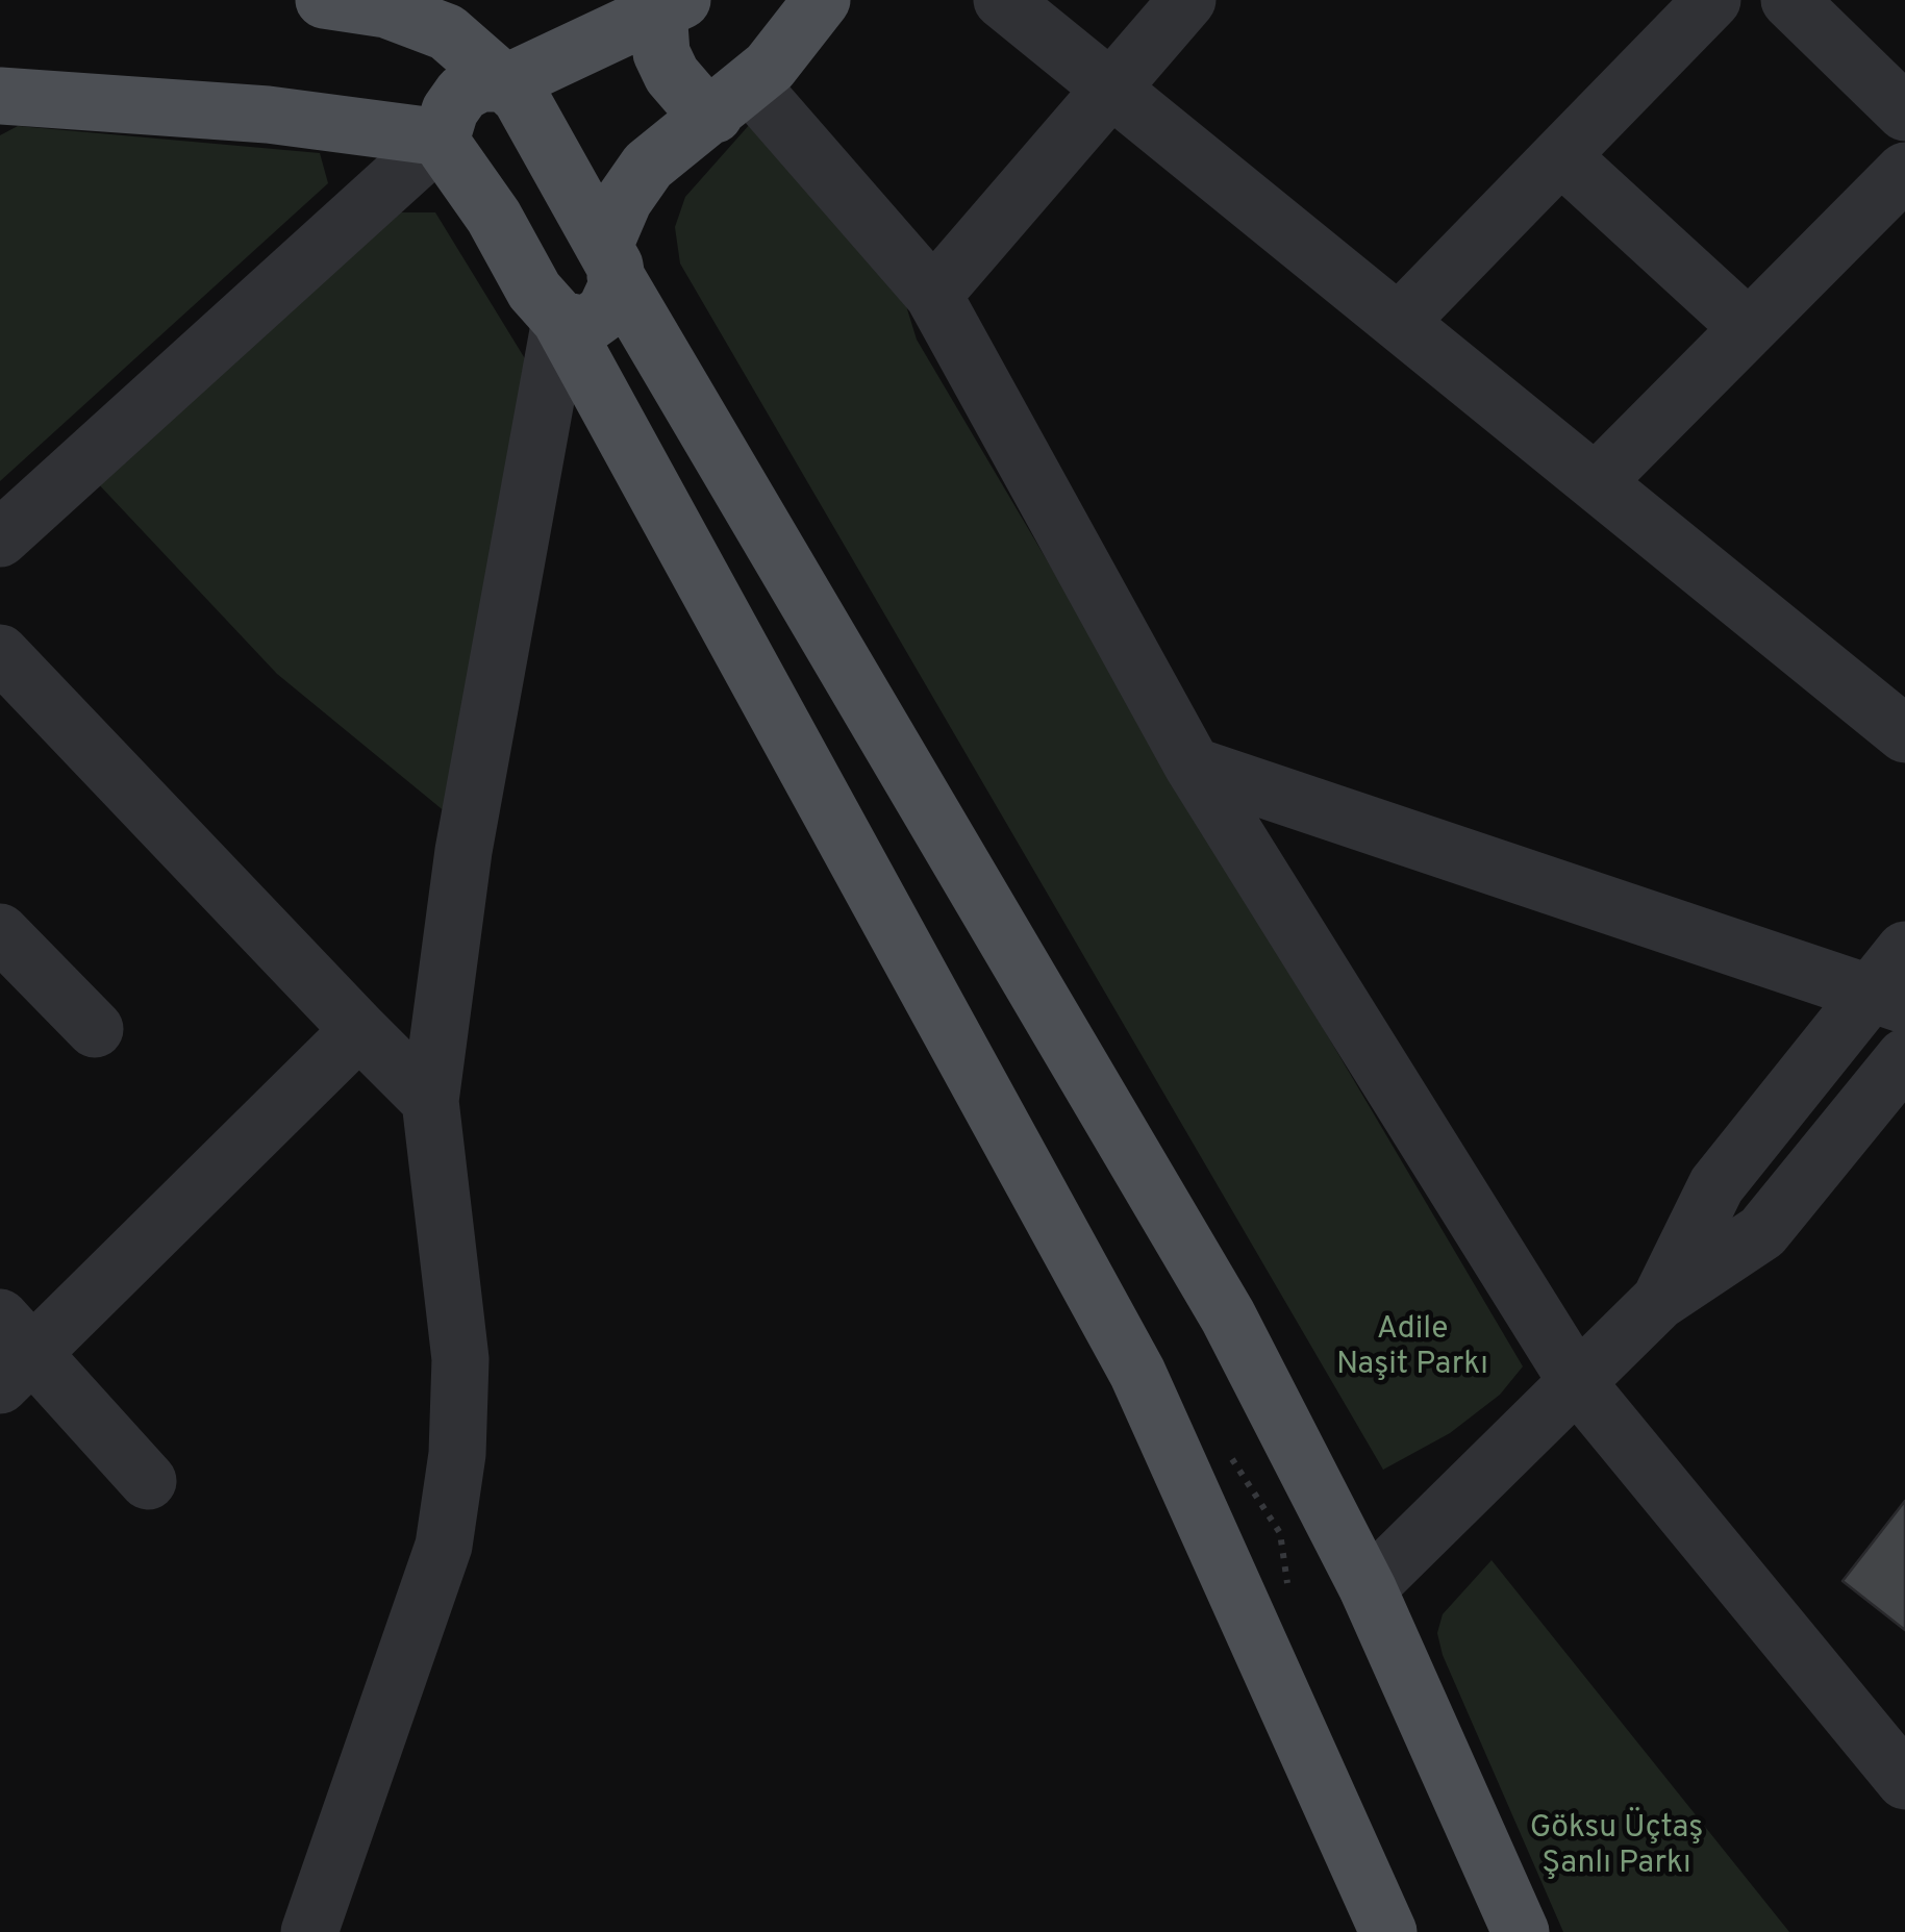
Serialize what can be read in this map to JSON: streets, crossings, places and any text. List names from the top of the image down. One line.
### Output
{"parks":["Adile Naşit Parkı","Göksu Üçtaş Şanlı Parkı"]}
